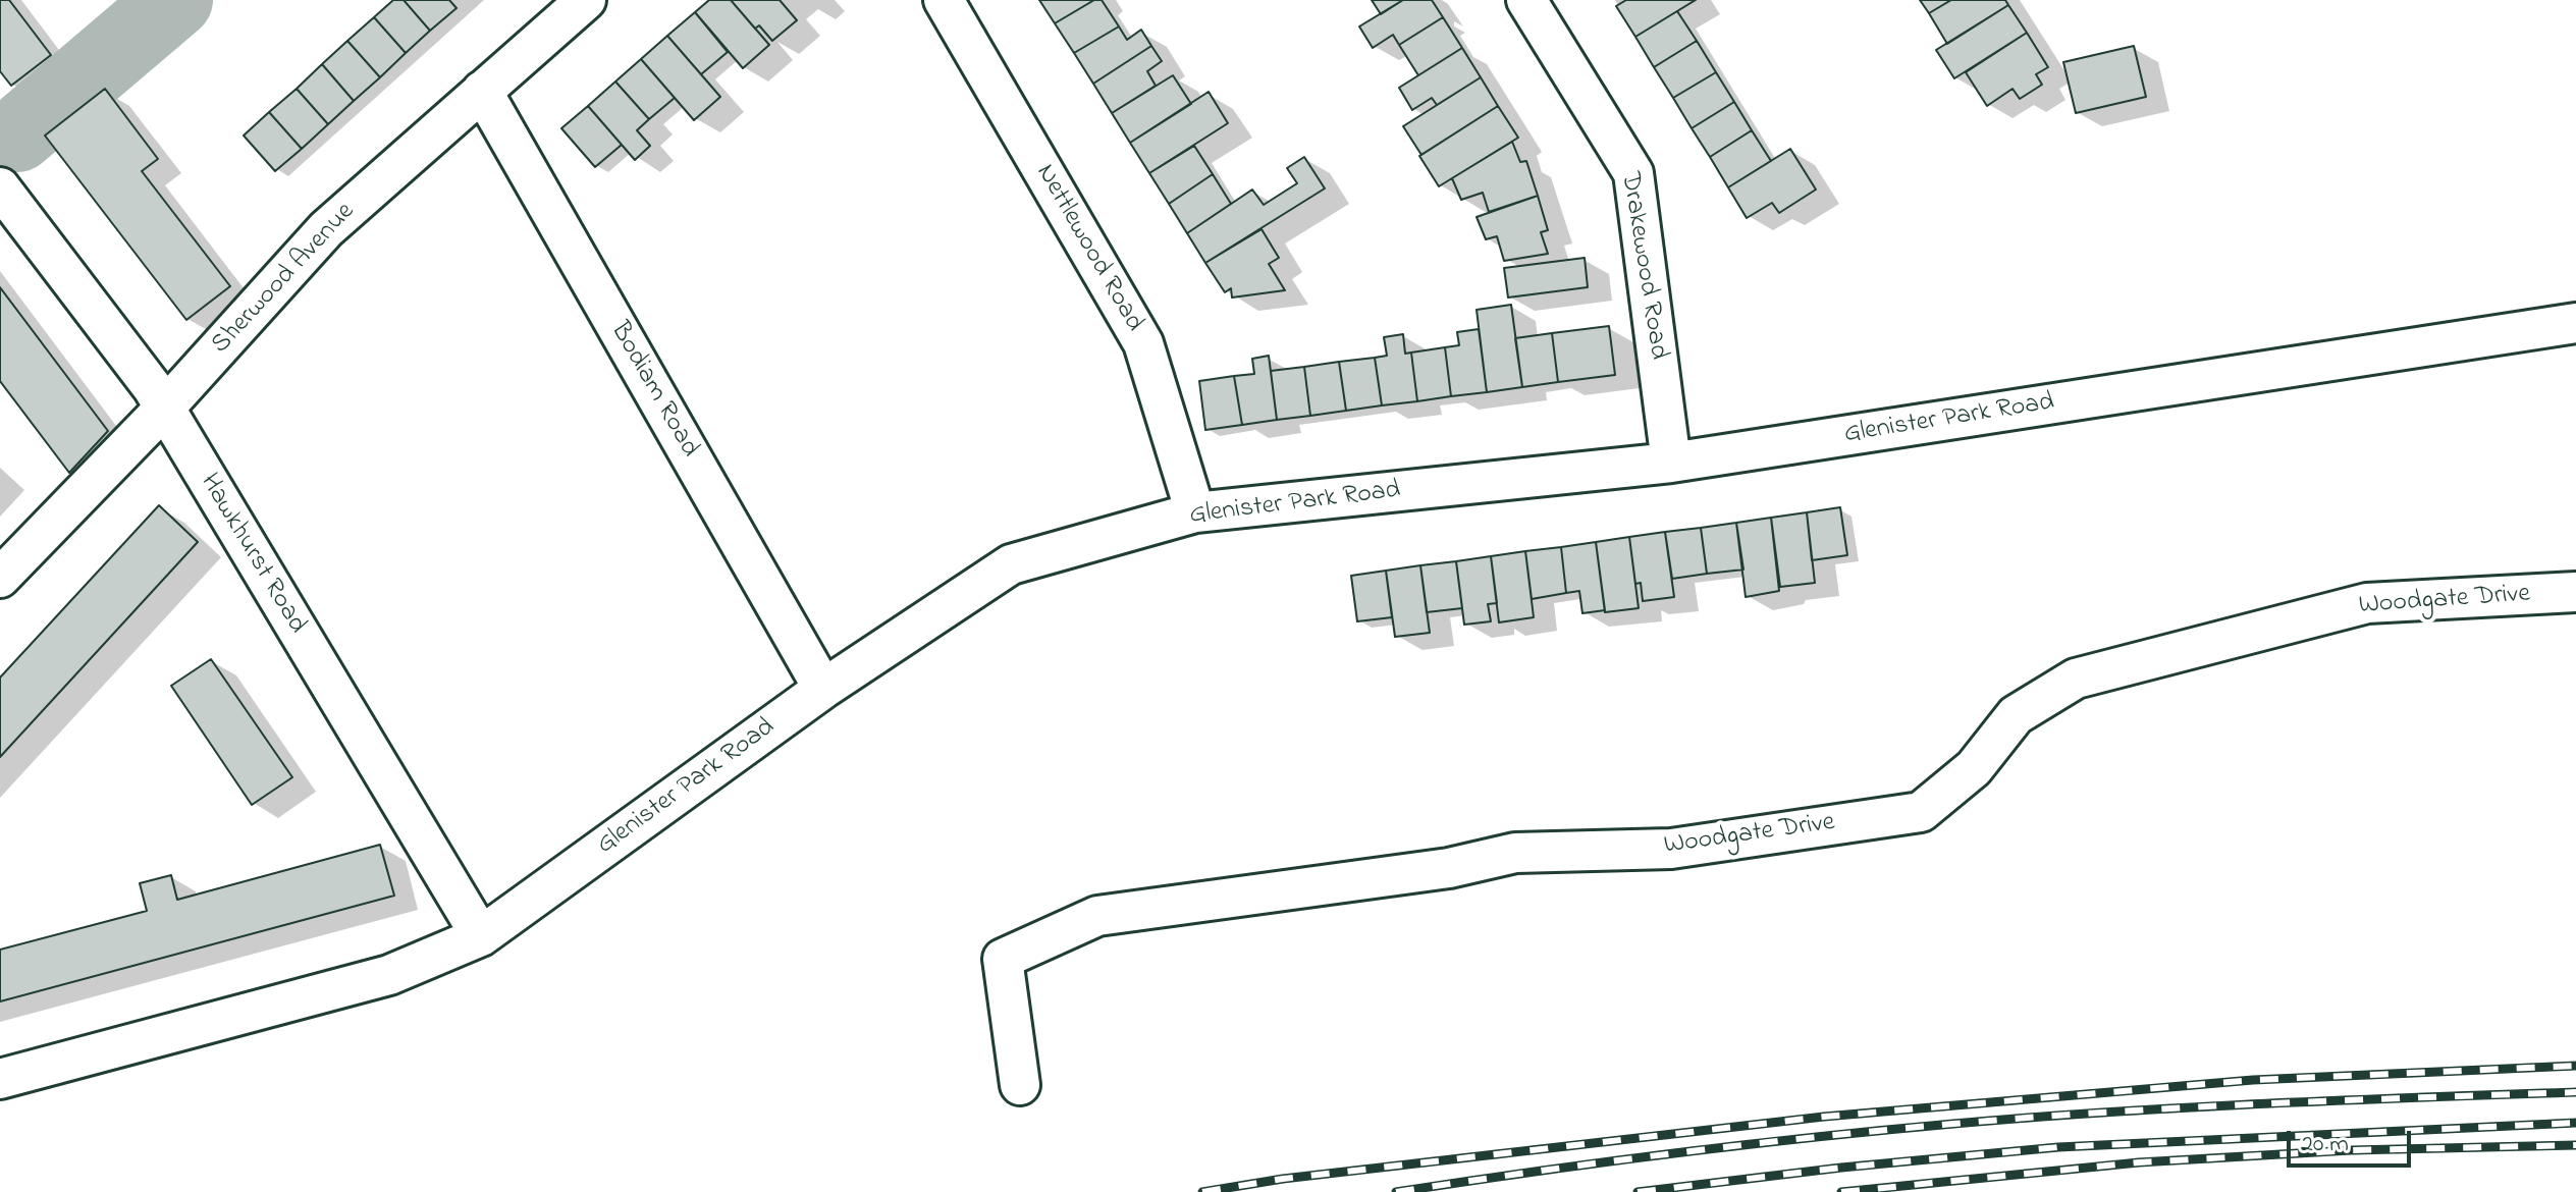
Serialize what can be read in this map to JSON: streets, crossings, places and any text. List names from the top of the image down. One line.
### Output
{"streets":{"street":["Nettlewood Road","Drakewood Road","Sherwood Avenue","Bodiam Road","Glenister Park Road","Hawkhurst Road","Woodgate Drive"]},"crossings":[["Nettlewood Road","Glenister Park Road"],["Drakewood Road","Glenister Park Road"],["Sherwood Avenue","Bodiam Road"],["Sherwood Avenue","Hawkhurst Road"],["Bodiam Road","Glenister Park Road"],["Glenister Park Road","Hawkhurst Road"]],"scale_bar":"20 m"}
